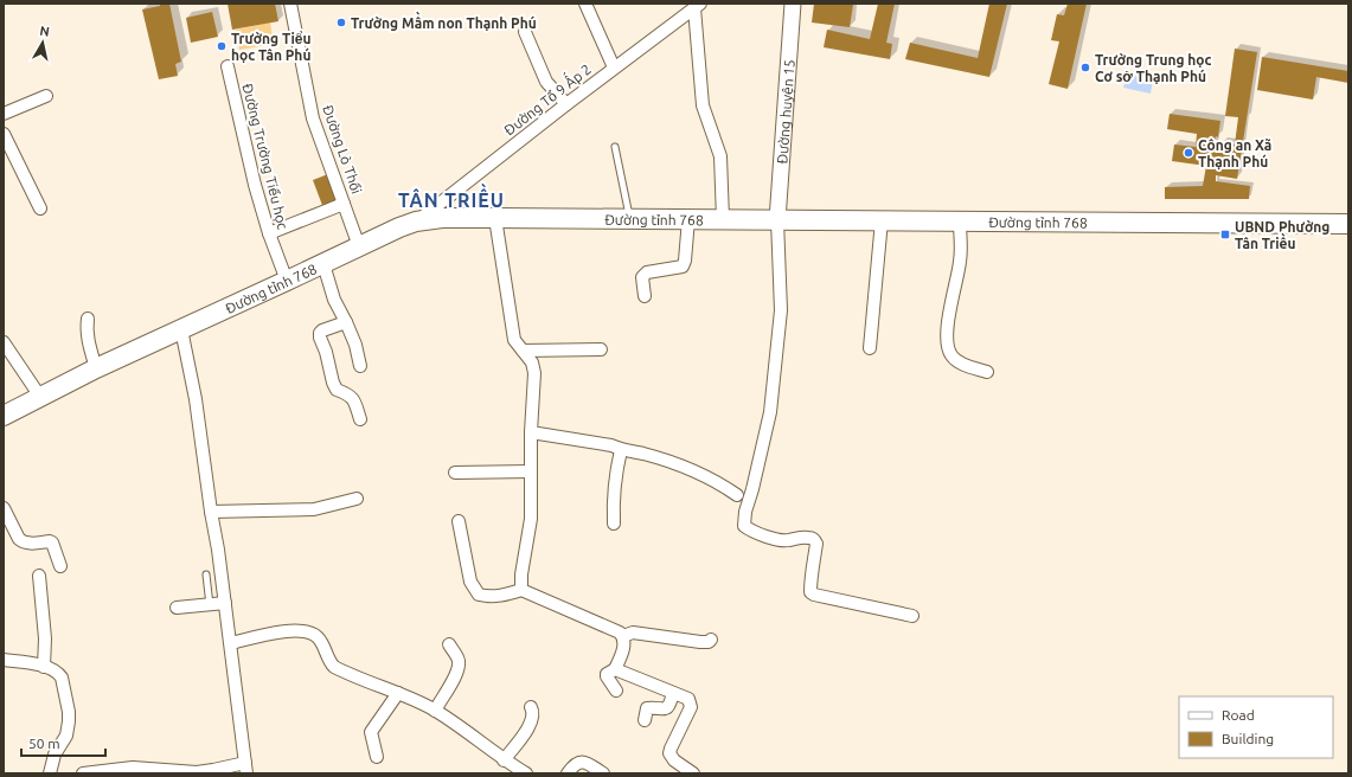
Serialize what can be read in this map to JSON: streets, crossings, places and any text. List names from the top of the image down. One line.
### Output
{"streets":{"main road":["Đường tỉnh 768"],"street":["Đường Tổ 9 Ấp 2","Đường huyện 15","Đường Lò Thổi","Đường Trường Tiểu học"]},"crossings":[["Đường Tổ 9 Ấp 2","Đường tỉnh 768"],["Đường huyện 15","Đường tỉnh 768"],["Đường Lò Thổi","Đường tỉnh 768"],["Đường Trường Tiểu học","Đường tỉnh 768"]],"districts":["TÂN TRIỀU"],"places":{"other":["Trường Mầm non Thạnh Phú","Trường Tiểu học Tân Phú","Trường Trung học Cơ sở Thạnh Phú","Công an Xã Thạnh Phú"],"transit":["UBND Phường Tân Triều"]},"legend":["Road","Building"],"scale_bar":"50 m","north":"top"}
